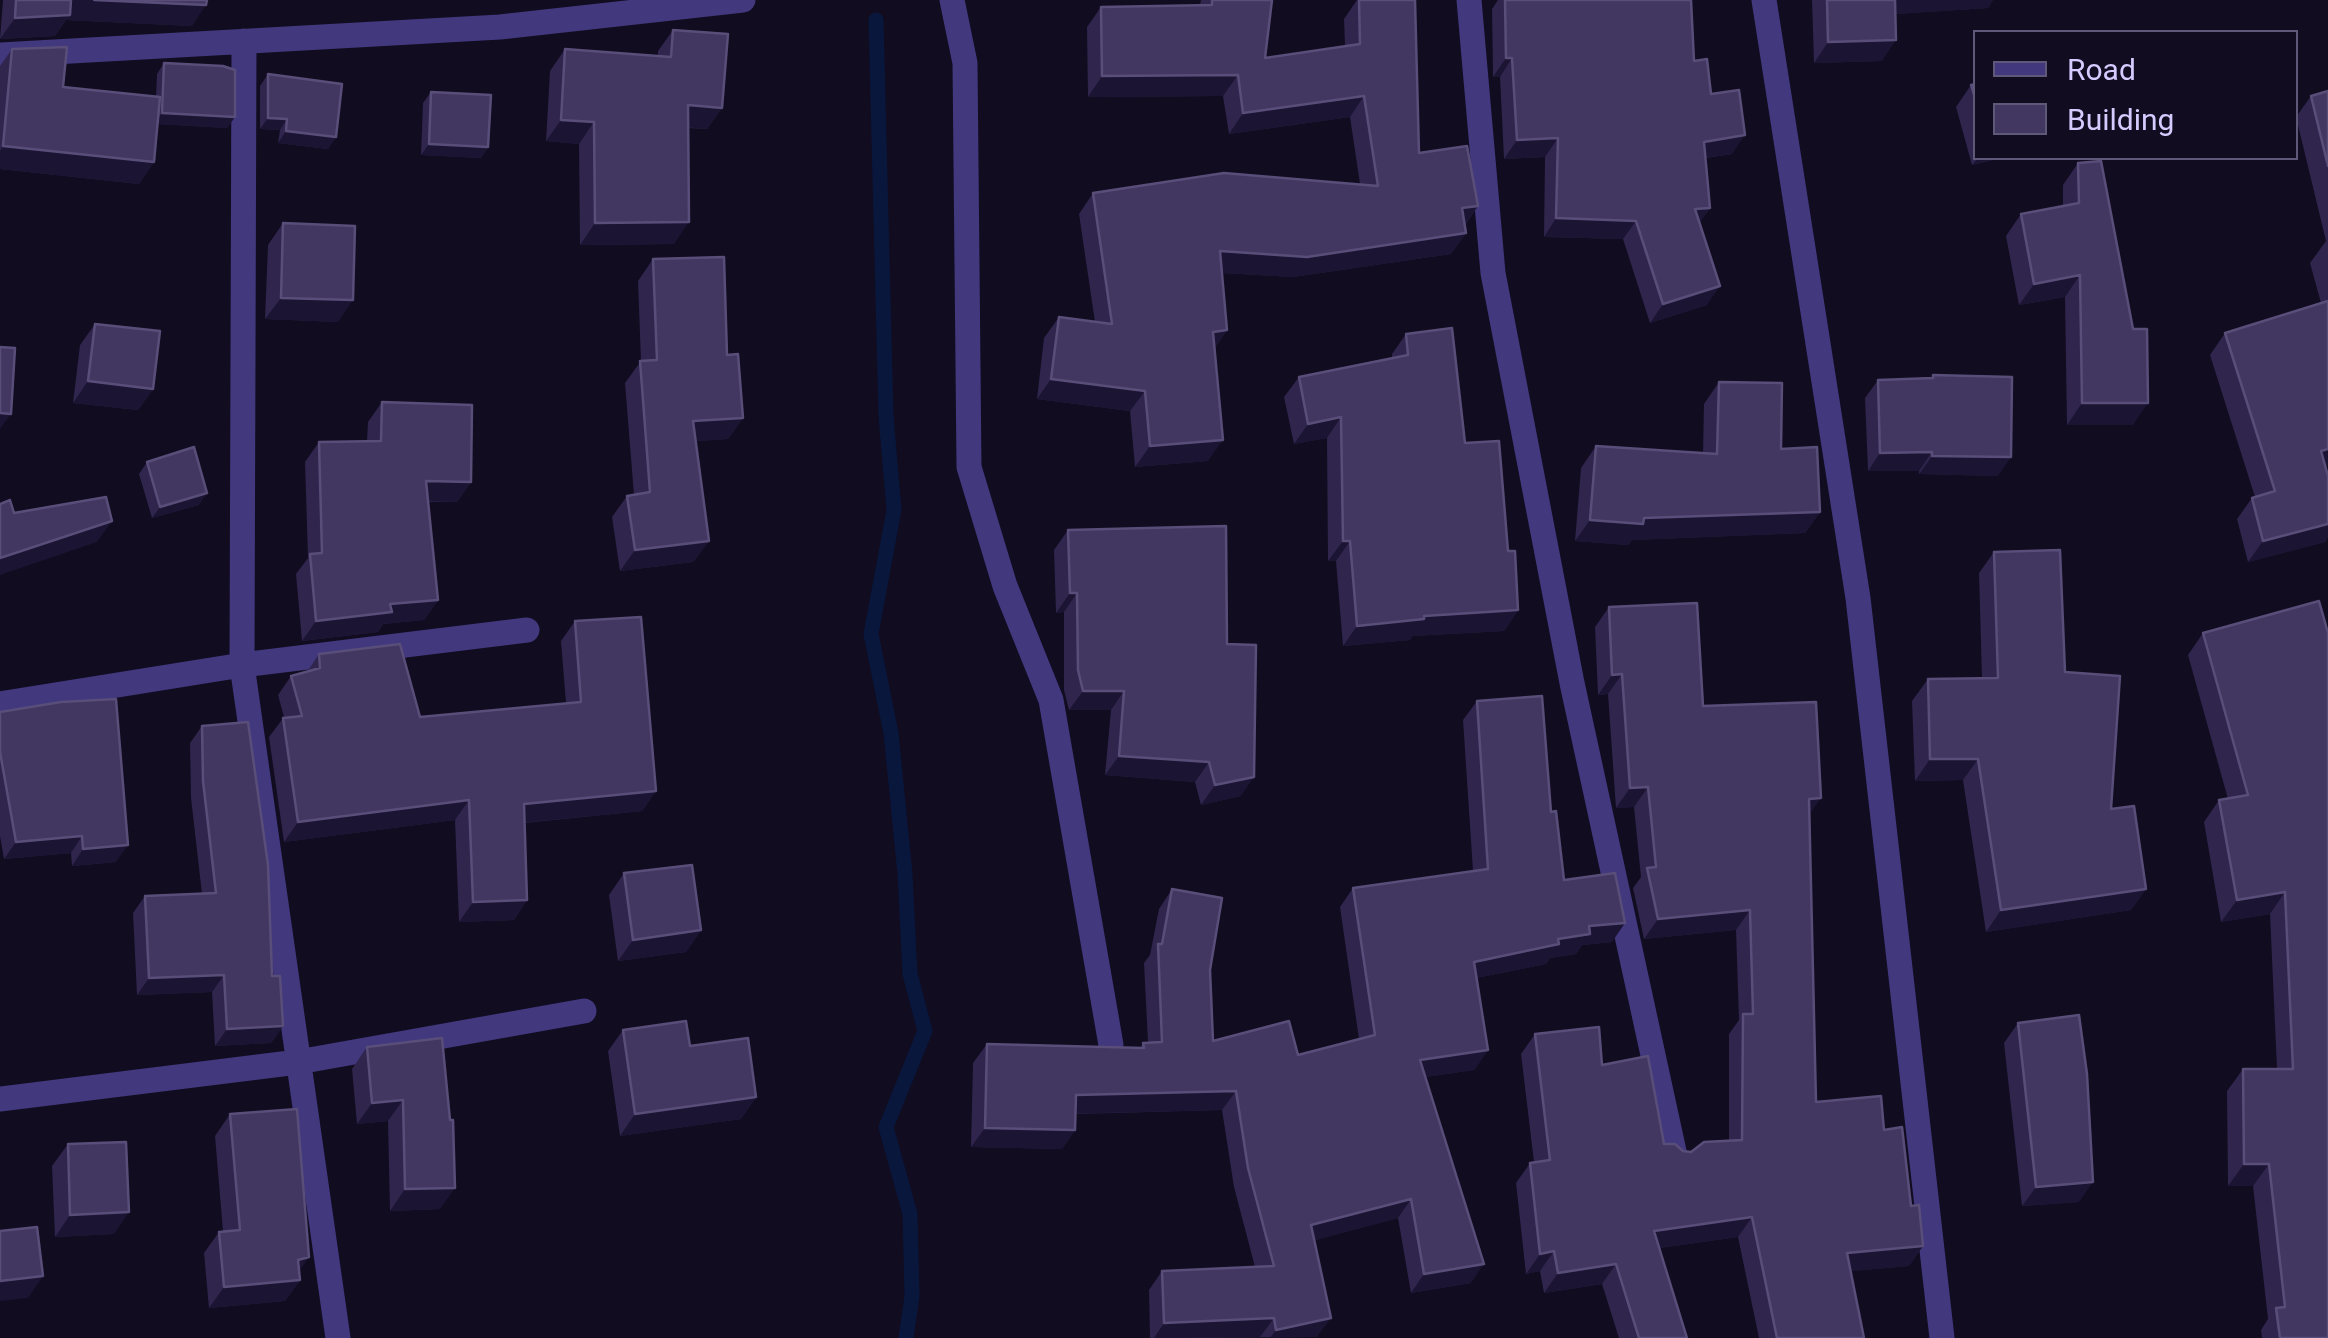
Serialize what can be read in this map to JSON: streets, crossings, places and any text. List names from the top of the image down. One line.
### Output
{"legend":["Road","Building"]}
